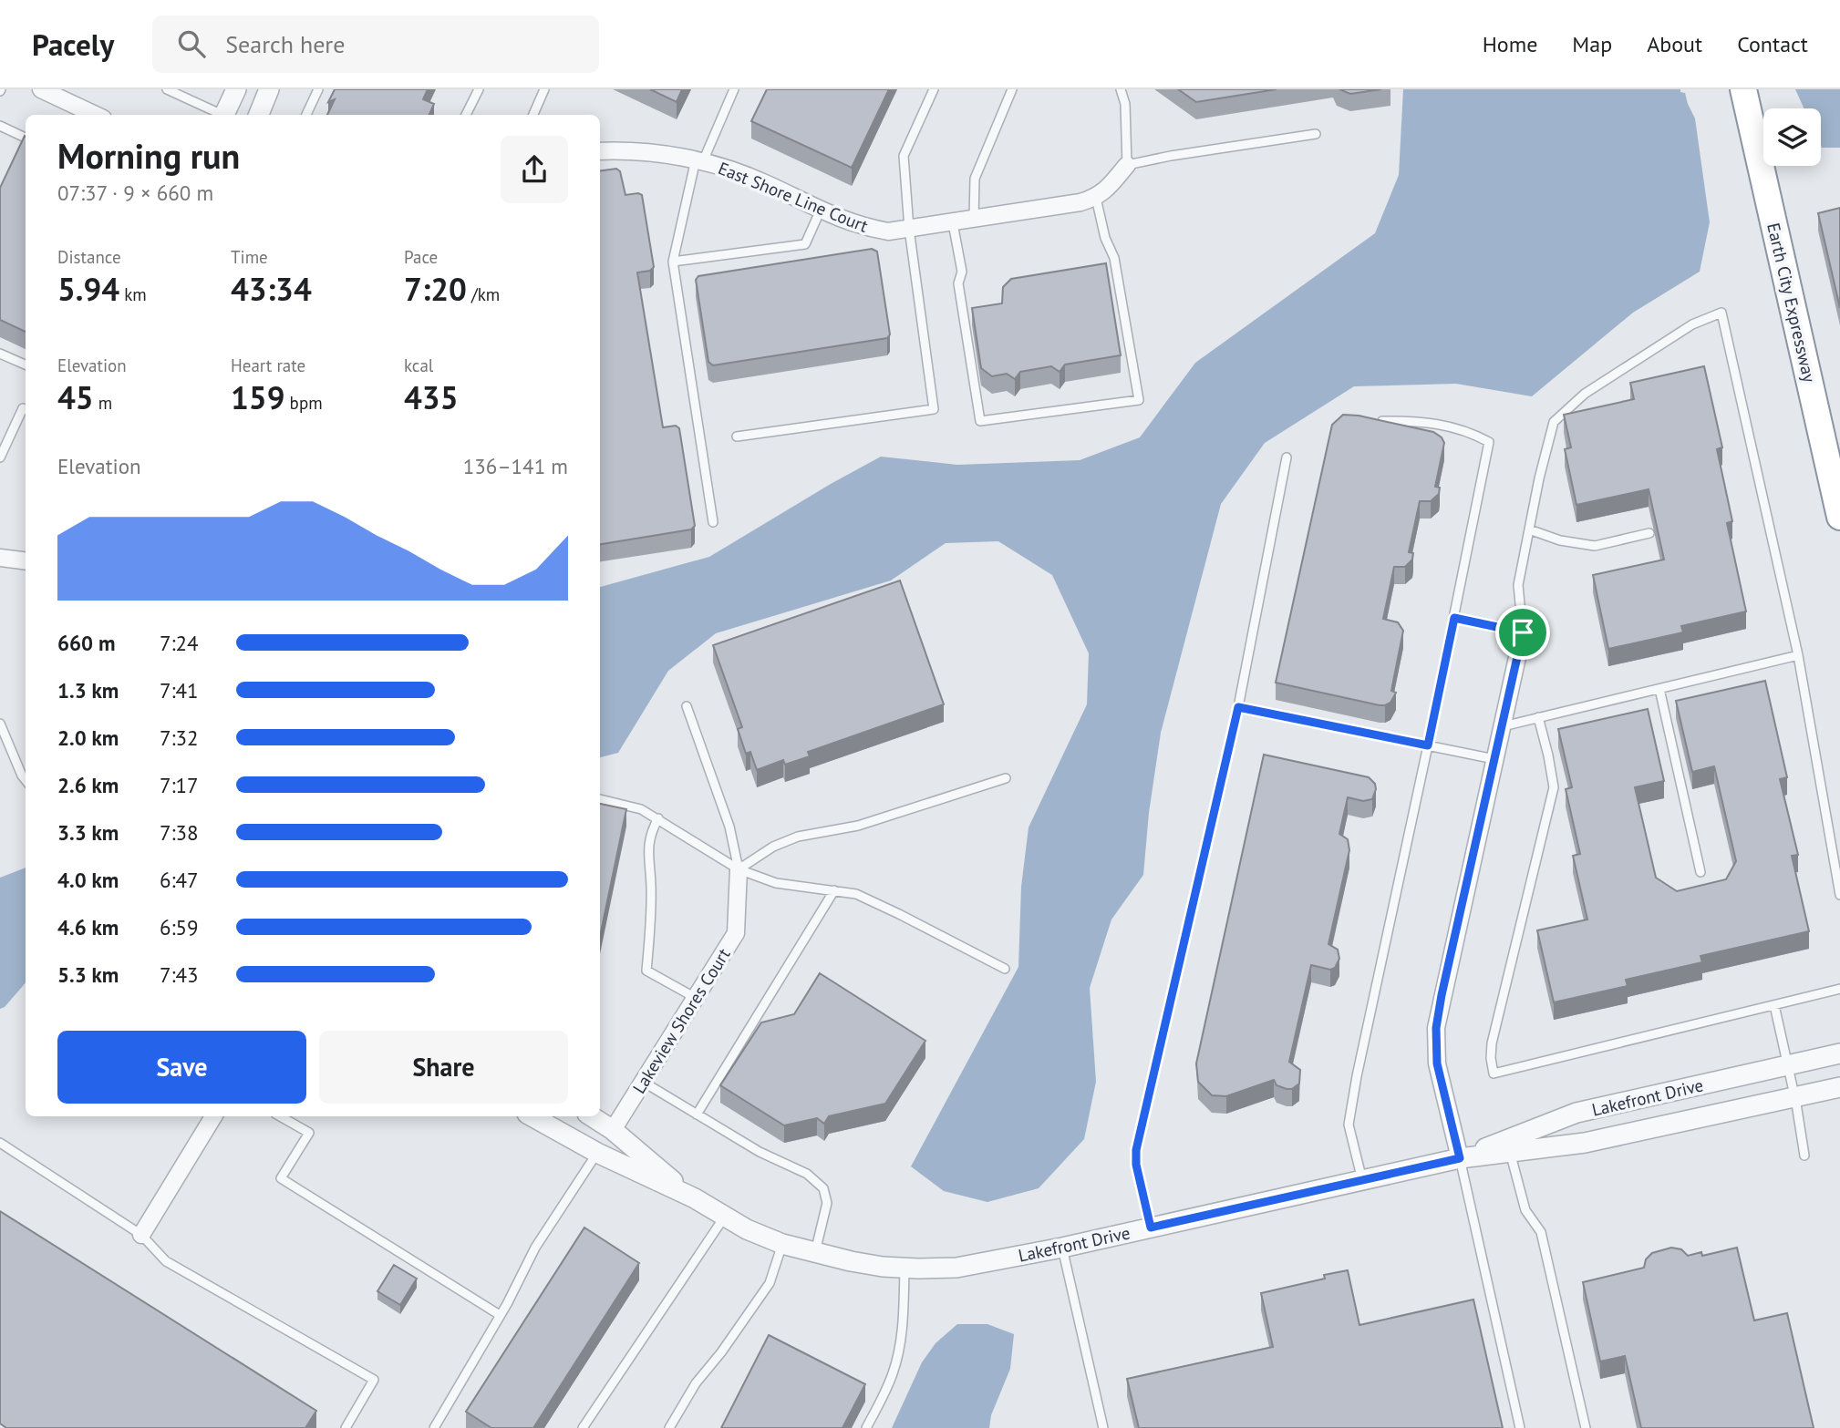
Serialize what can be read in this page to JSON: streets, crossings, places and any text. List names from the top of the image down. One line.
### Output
{"streets":{"highway":["Earth City Expressway"],"street":["East Shore Line Court","Lakeview Shores Court","Lakefront Drive"]},"crossings":[["Lakeview Shores Court","Lakefront Drive"]],"page":{"header":"Pacely","search":"Search here","nav":["Home","Map","About","Contact"],"heading":["Morning run","07:37 · 9 × 660 m"],"stats":[["Distance","5.94 km"],["Time","43:34"],["Pace","7:20 /km"],["Elevation","45 m"],["Heart rate","159 bpm"],["kcal","435"]],"chart":["Elevation","136–141 m"],"list":[{"name":"660 m","note":"7:24"},{"name":"1.3 km","note":"7:41"},{"name":"2.0 km","note":"7:32"},{"name":"2.6 km","note":"7:17"},{"name":"3.3 km","note":"7:38"},{"name":"4.0 km","note":"6:47"},{"name":"4.6 km","note":"6:59"},{"name":"5.3 km","note":"7:43"}],"buttons":["Save","Share"]}}
